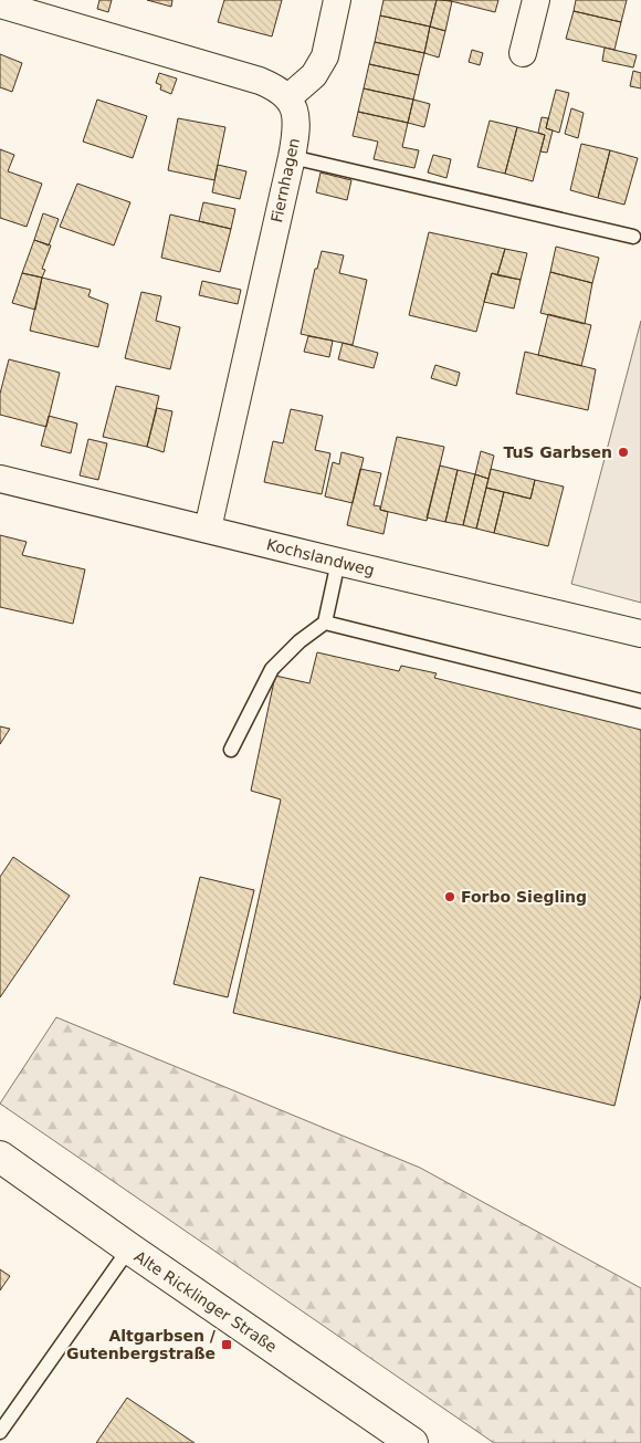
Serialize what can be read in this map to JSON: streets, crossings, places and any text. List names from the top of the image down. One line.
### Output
{"streets":{"street":["Fiernhagen","Kochslandweg","Alte Ricklinger Straße"]},"crossings":[["Fiernhagen","Kochslandweg"]],"places":{"other":["TuS Garbsen","Forbo Siegling"],"transit":["Altgarbsen / Gutenbergstraße"]}}
